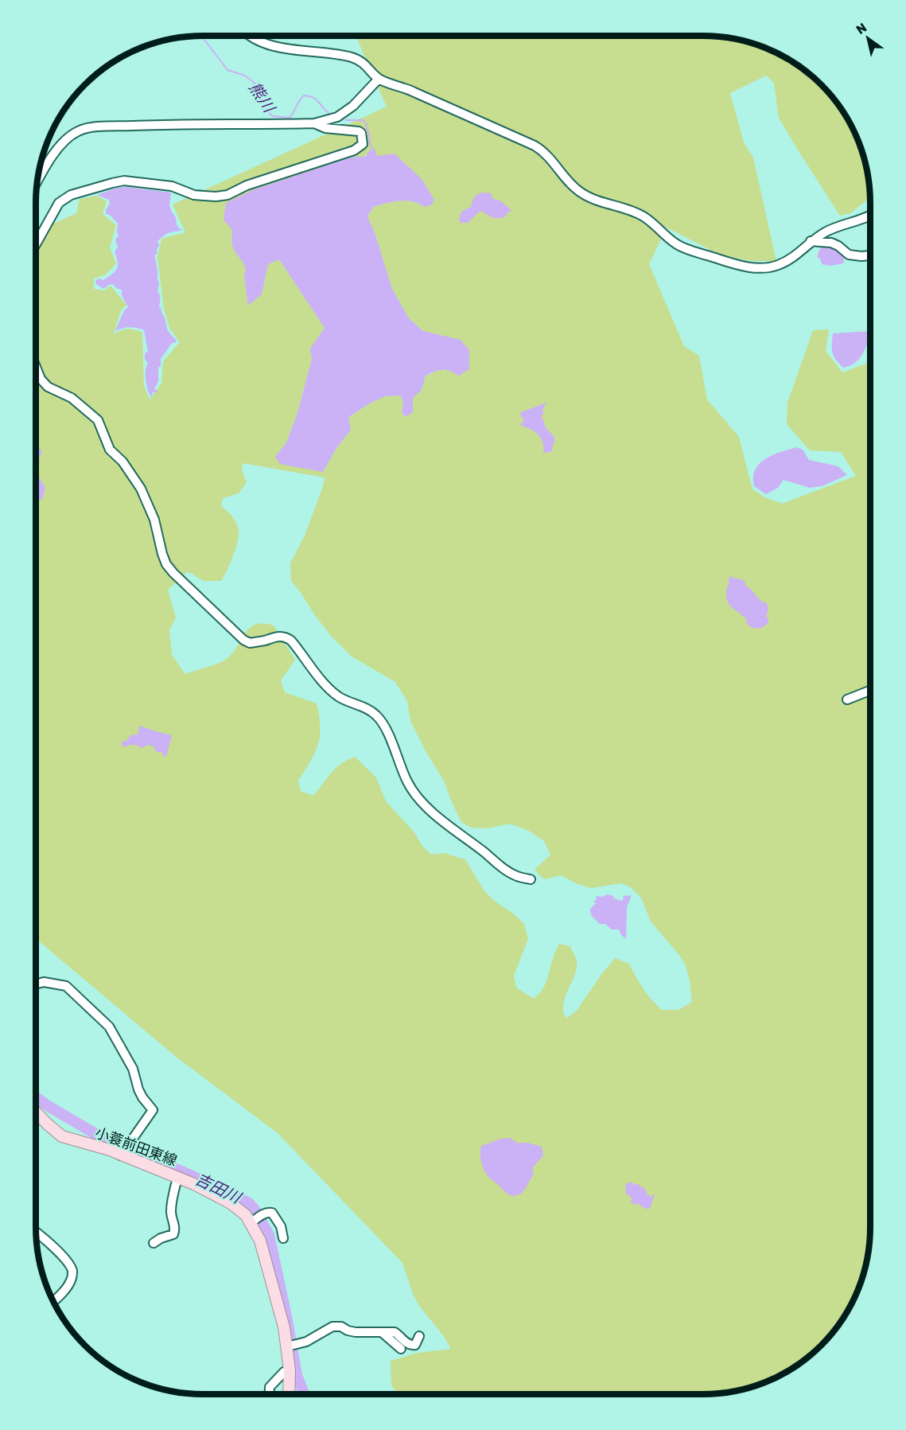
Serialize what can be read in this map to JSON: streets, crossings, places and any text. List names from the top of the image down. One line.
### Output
{"streets":{"main road":["小蓑前田東線"]},"water":["熊川","吉田川"],"north":"top left"}
